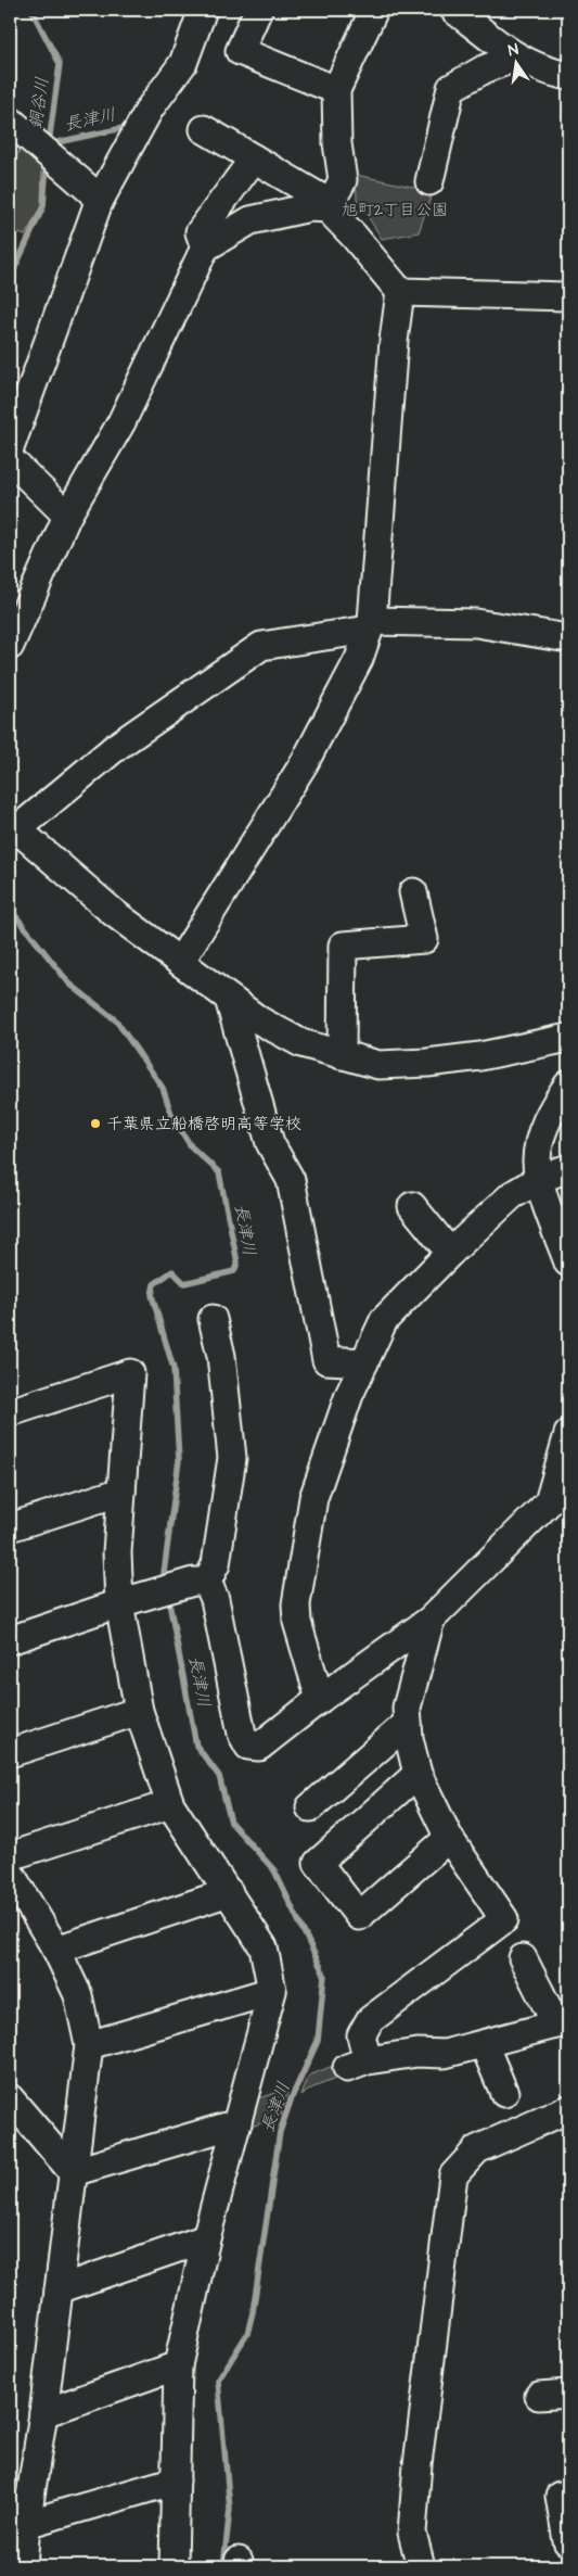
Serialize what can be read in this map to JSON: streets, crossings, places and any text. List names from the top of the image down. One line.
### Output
{"water":["銅谷川","長津川"],"parks":["旭町2丁目公園"],"places":["千葉県立船橋啓明高等学校"],"north":"top"}
